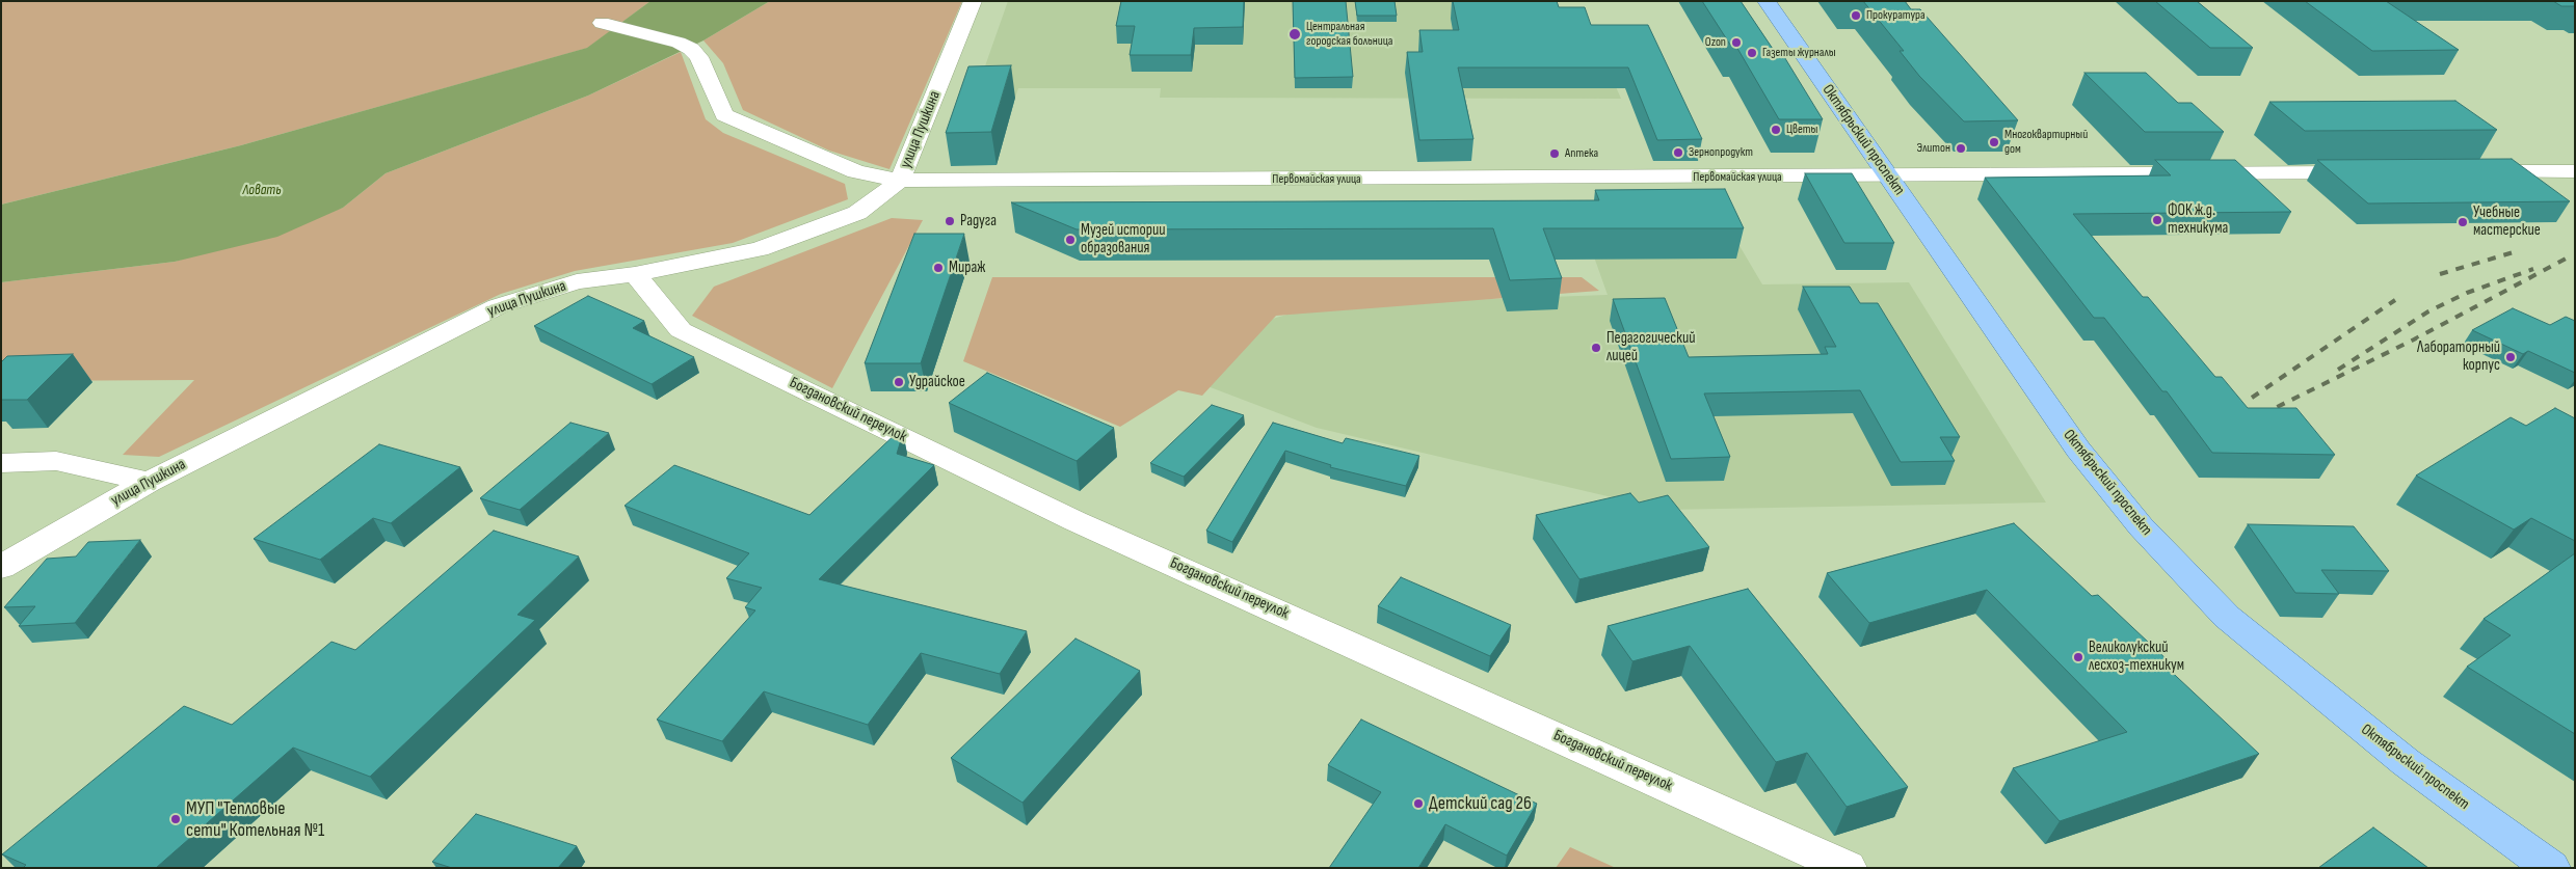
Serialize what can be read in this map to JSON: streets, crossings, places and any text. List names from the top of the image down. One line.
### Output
{"streets":{"main road":["Октябрьский проспект"],"street":["улица Пушкина","Первомайская улица","Богдановский переулок"]},"crossings":[["улица Пушкина","Первомайская улица"],["улица Пушкина","Богдановский переулок"],["Октябрьский проспект","Первомайская улица"]],"water":["Ловать"],"places":["Прокуратура","Центральная городская больница","Ozon","Газеты журналы","Цветы","Многоквартирный дом","Элитон","Зернопродукт","Аптека","ФОК ж.д. техникума","Радуга","Учебные мастерские","Музей истории образования","Мираж","Педагогический лицей","Лабораторный корпус","Удрайское","Великолукский лесхоз-техникум","Детский сад 26","МУП \"Тепловые сети\" Котельная №1"]}
